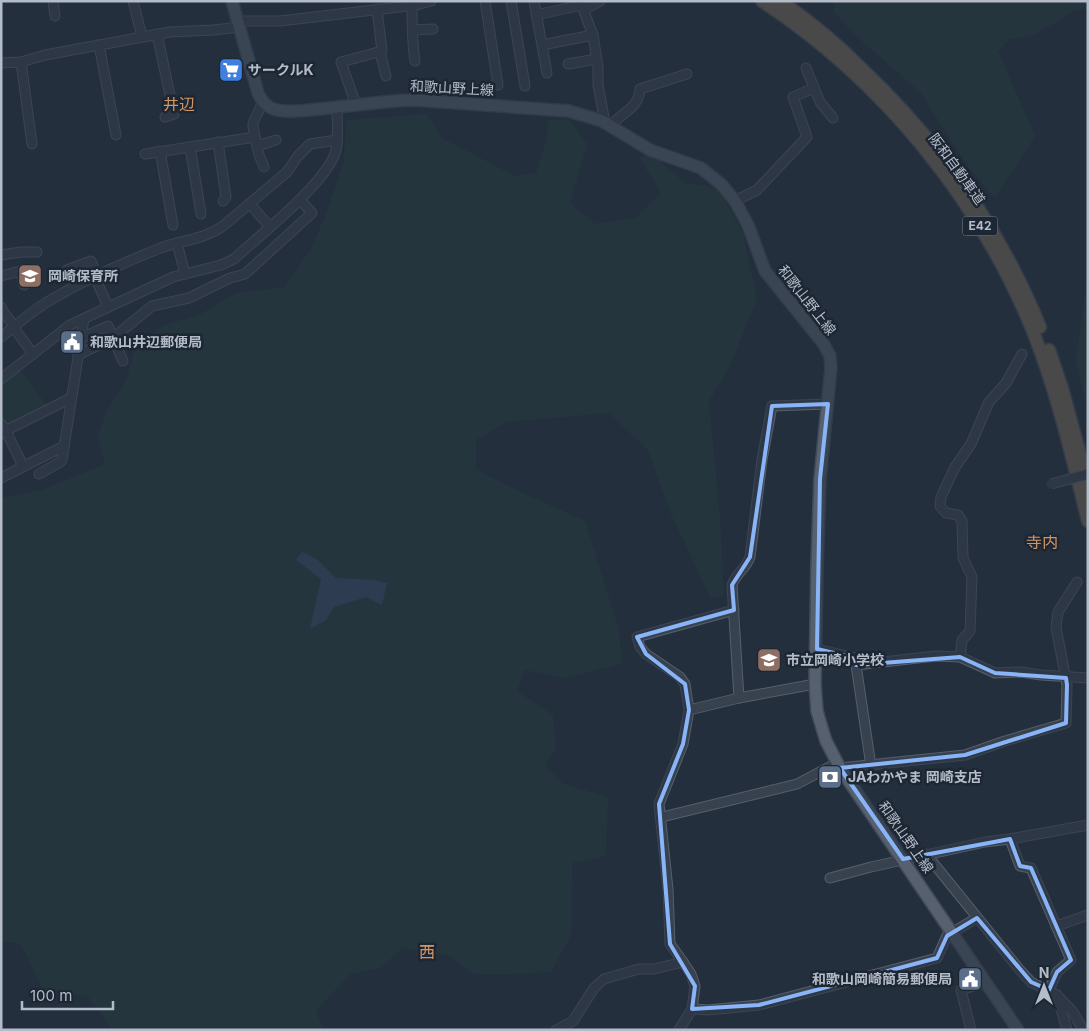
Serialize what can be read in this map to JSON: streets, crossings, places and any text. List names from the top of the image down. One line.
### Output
{"streets":{"highway":["阪和自動車道","E42"],"main road":["和歌山野上線"]},"districts":["井辺","寺内","西"],"places":{"supermarket":["サークルK"],"school or university":["岡崎保育所","市立岡崎小学校"],"public building":["和歌山井辺郵便局","和歌山岡崎簡易郵便局"],"bank":["JAわかやま 岡崎支店"]},"scale_bar":"100 m","north":"top"}
